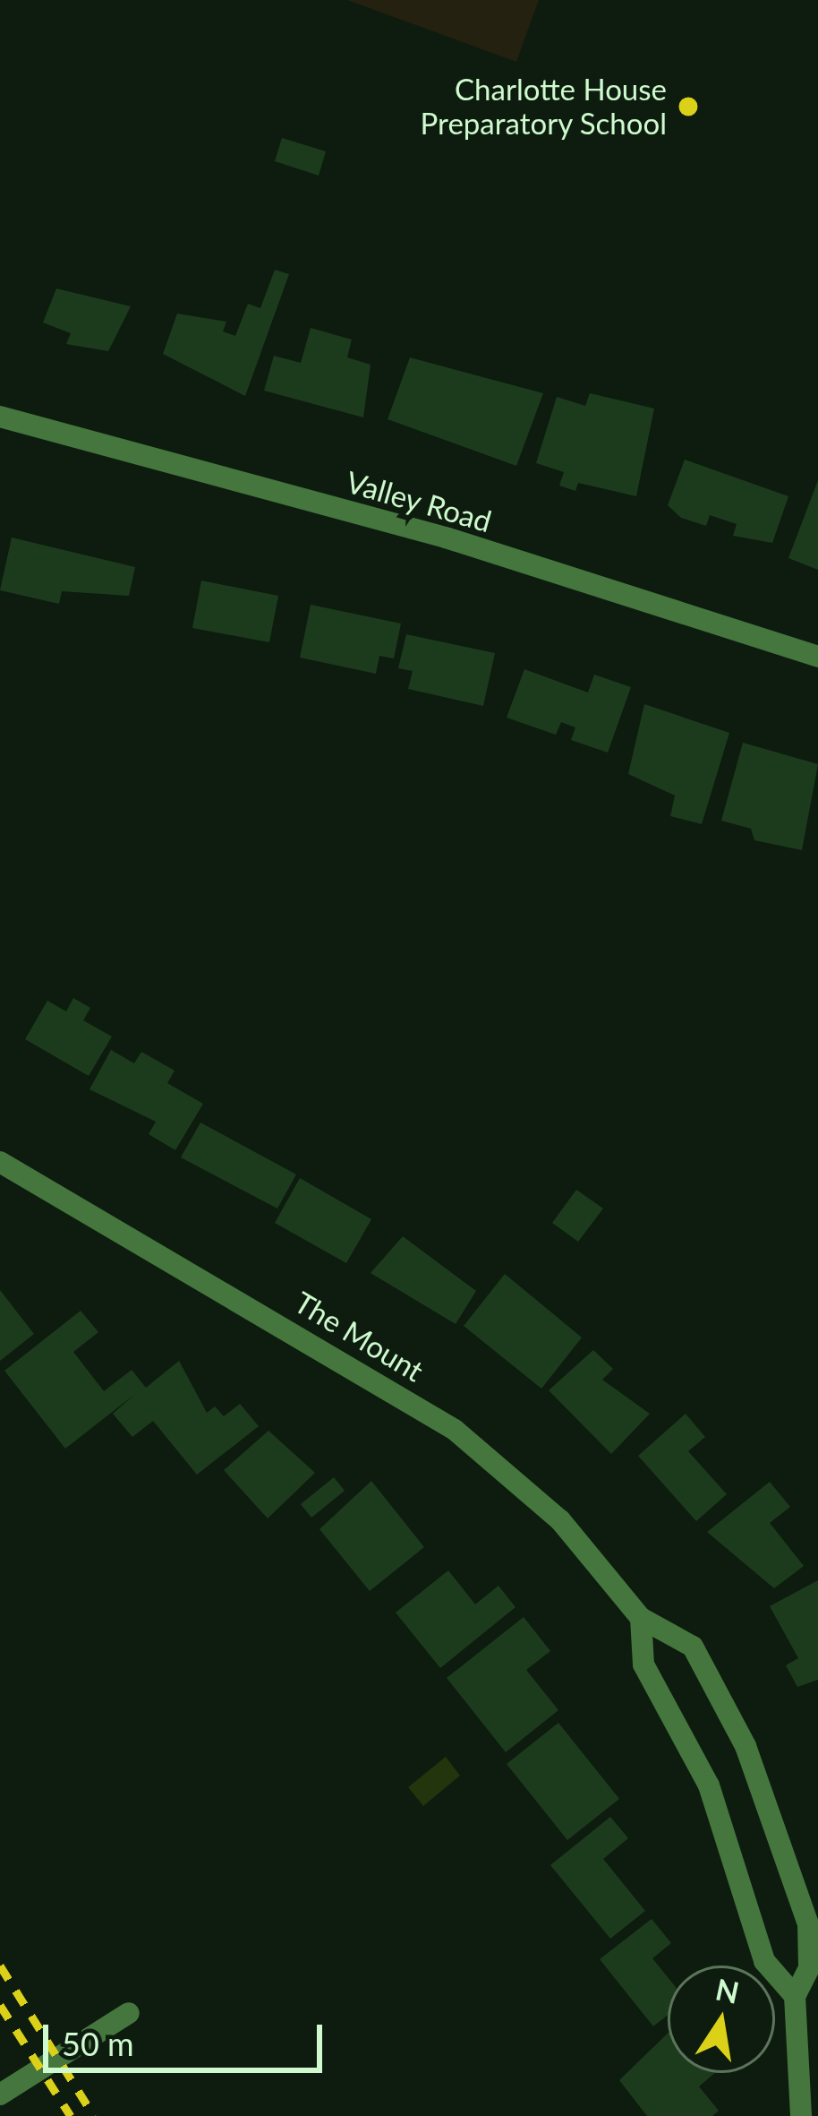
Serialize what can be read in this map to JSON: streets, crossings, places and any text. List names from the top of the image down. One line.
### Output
{"streets":{"street":["Valley Road","The Mount"]},"places":["Charlotte House Preparatory School"],"scale_bar":"50 m","north":"top"}
